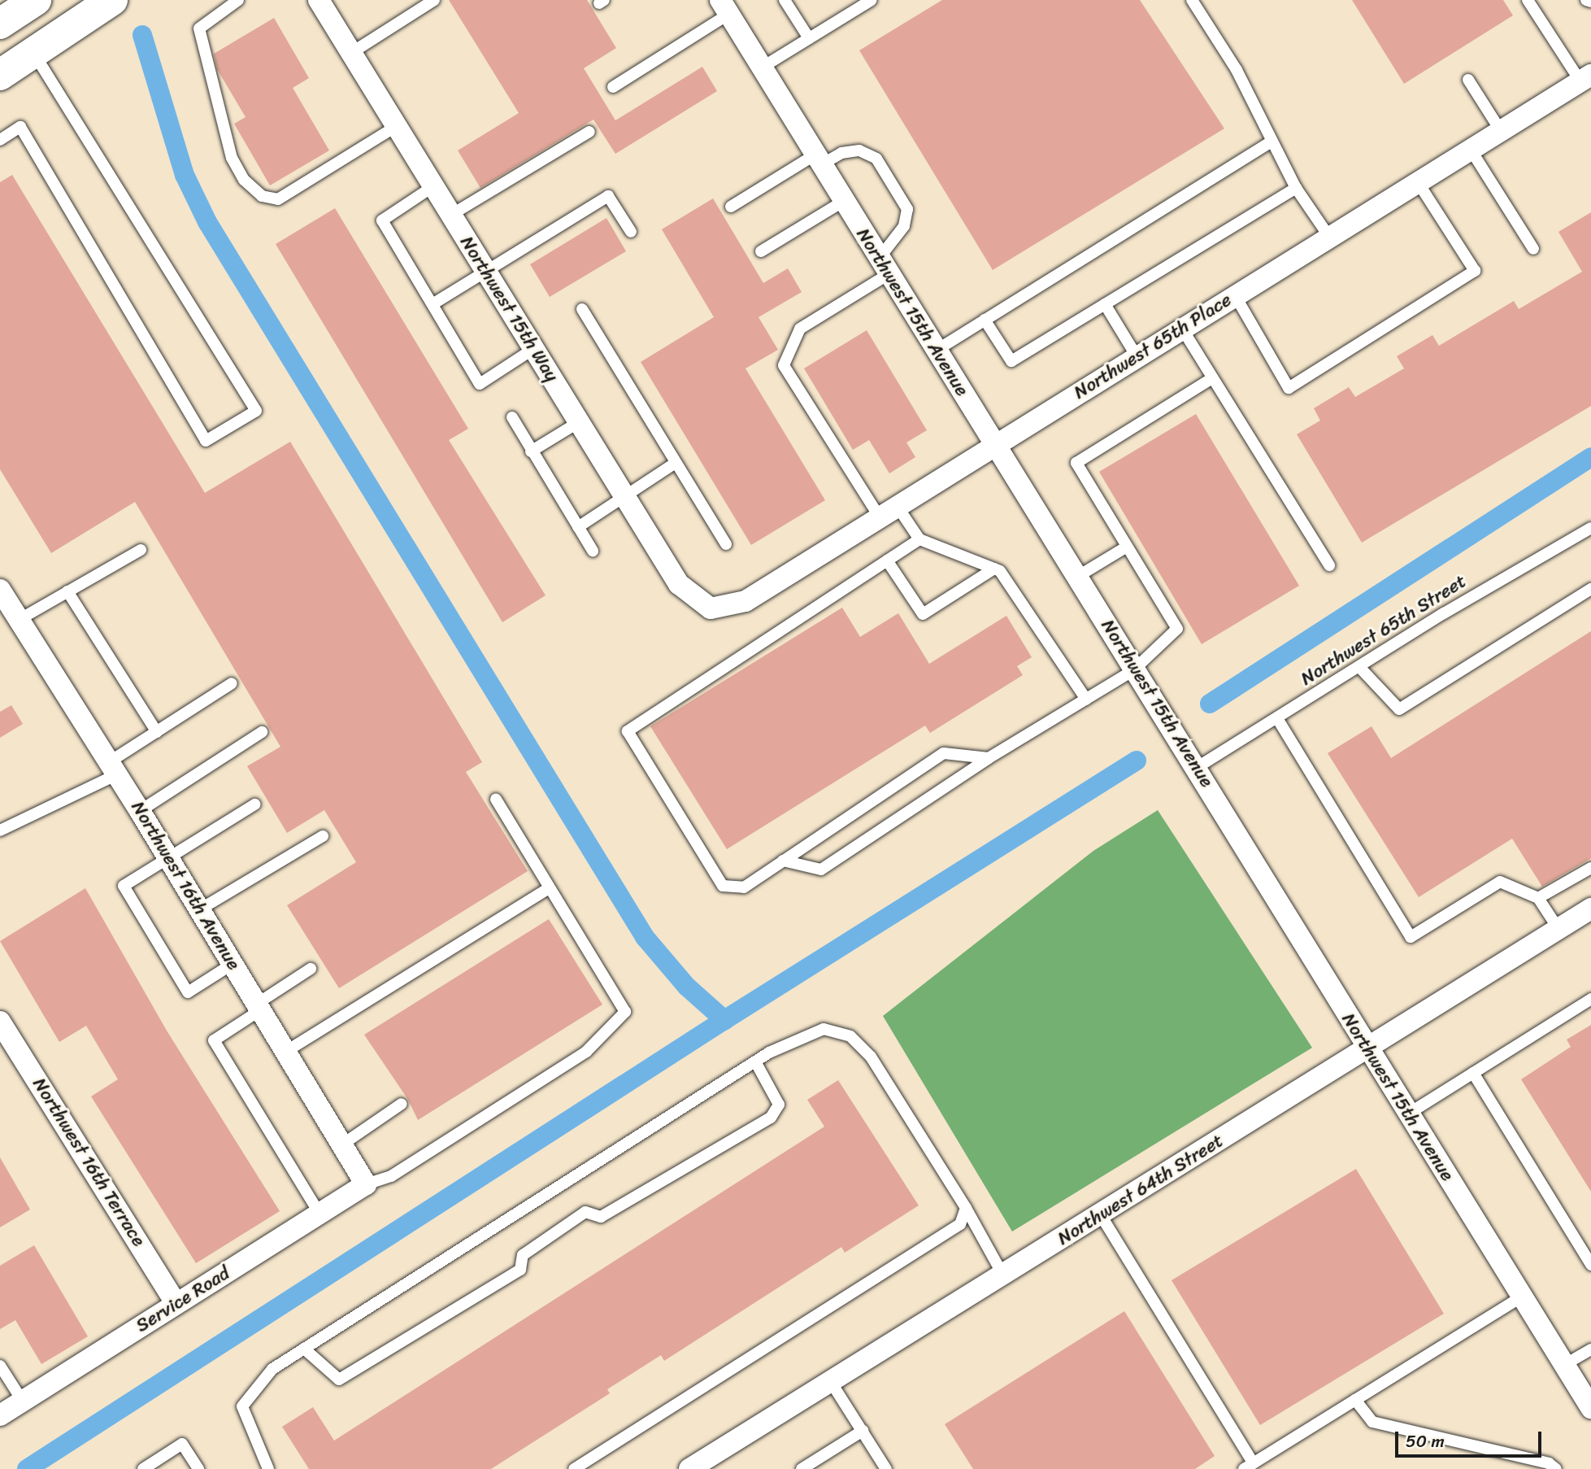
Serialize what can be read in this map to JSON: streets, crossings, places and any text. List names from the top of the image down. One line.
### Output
{"streets":{"street":["Northwest 15th Way","Northwest 15th Avenue","Northwest 65th Place","Northwest 16th Avenue","Northwest 16th Terrace","Northwest 64th Street","Service Road"],"lane":["Northwest 65th Street"]},"crossings":[["Northwest 15th Way","Northwest 65th Place"],["Northwest 15th Avenue","Northwest 65th Place"],["Northwest 15th Avenue","Northwest 65th Street"],["Northwest 15th Avenue","Northwest 64th Street"],["Northwest 16th Avenue","Service Road"],["Northwest 16th Terrace","Service Road"]],"scale_bar":"50 m"}
